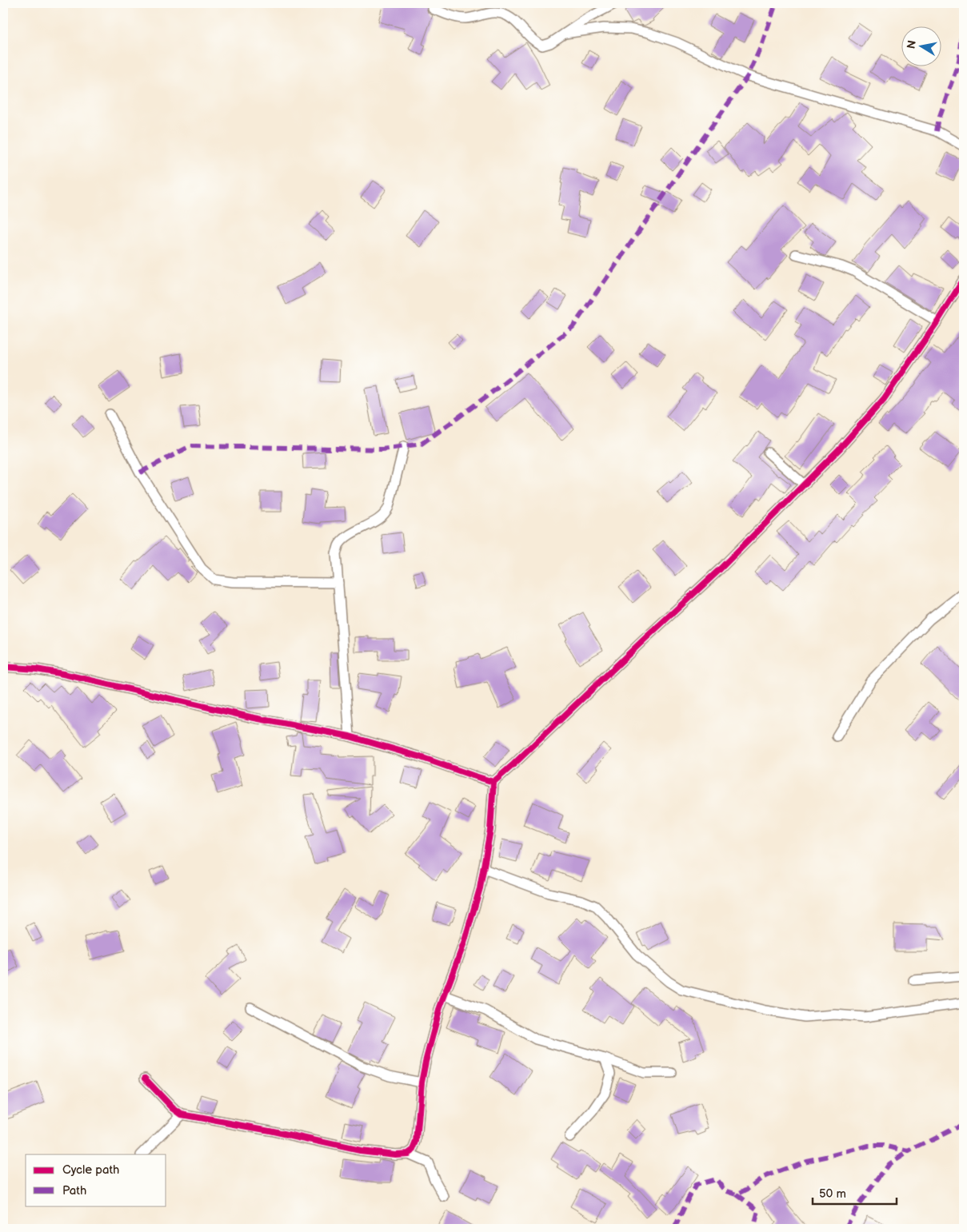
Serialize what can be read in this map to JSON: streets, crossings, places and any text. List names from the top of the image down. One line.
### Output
{"legend":["Cycle path","Path"],"scale_bar":"50 m","north":"left"}
